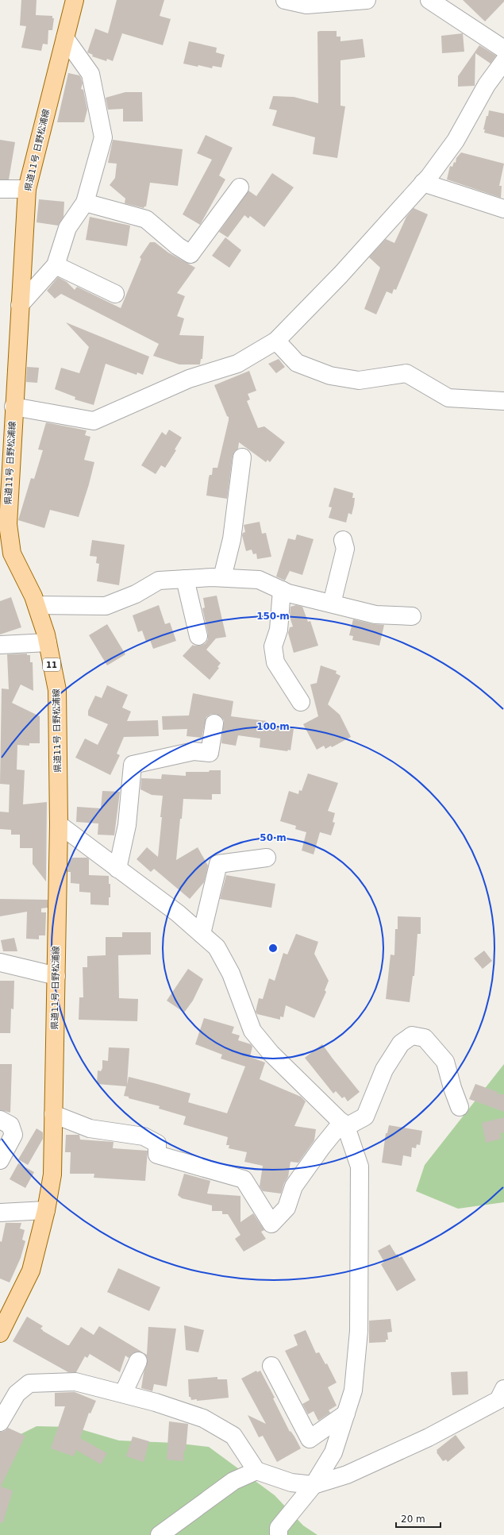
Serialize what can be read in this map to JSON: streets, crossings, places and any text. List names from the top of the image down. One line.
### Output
{"streets":{"main road":["県道11号 日野松浦線","11"]},"scale_bar":"20 m","rings":["150 m","100 m","50 m"]}
